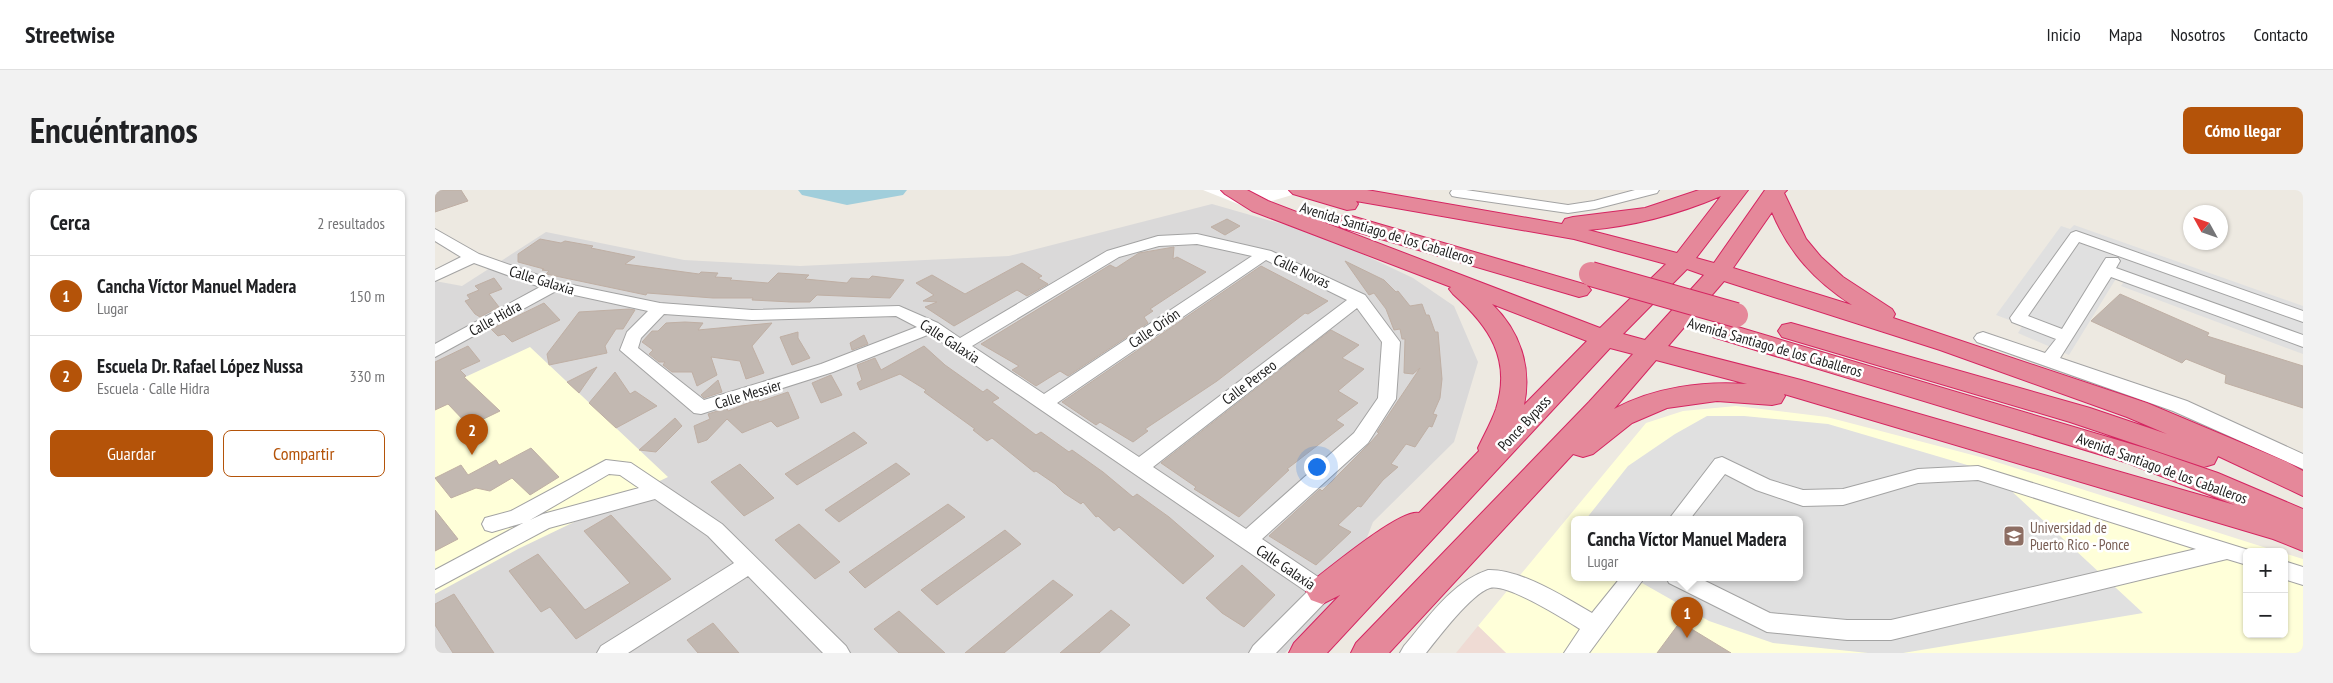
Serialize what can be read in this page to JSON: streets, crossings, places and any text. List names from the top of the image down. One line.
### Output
{"streets":{"highway":["Avenida Santiago de los Caballeros","Ponce Bypass"],"street":["Calle Novas","Calle Galaxia","Calle Hidra","Calle Orión","Calle Perseo","Calle Messier"]},"crossings":[["Calle Novas","Calle Galaxia"],["Calle Novas","Calle Orión"],["Calle Novas","Calle Perseo"],["Calle Galaxia","Calle Hidra"],["Calle Galaxia","Calle Orión"],["Calle Galaxia","Calle Perseo"],["Calle Galaxia","Calle Messier"]],"places":{"school or university":["Universidad de Puerto Rico - Ponce"]},"north":"top left","page":{"header":"Streetwise","nav":["Inicio","Mapa","Nosotros","Contacto"],"title":"Encuéntranos","buttons":["Cómo llegar",["Guardar","Compartir"]],"heading":["Cerca","2 resultados"],"list":[{"mark":"1","name":"Cancha Víctor Manuel Madera","note":"Lugar","value":"150 m"},{"mark":"2","name":"Escuela Dr. Rafael López Nussa","note":"Escuela · Calle Hidra","value":"330 m"}],"pins":["2","1"],"popup":["Cancha Víctor Manuel Madera","Lugar"],"map_buttons":["+","−"]}}
